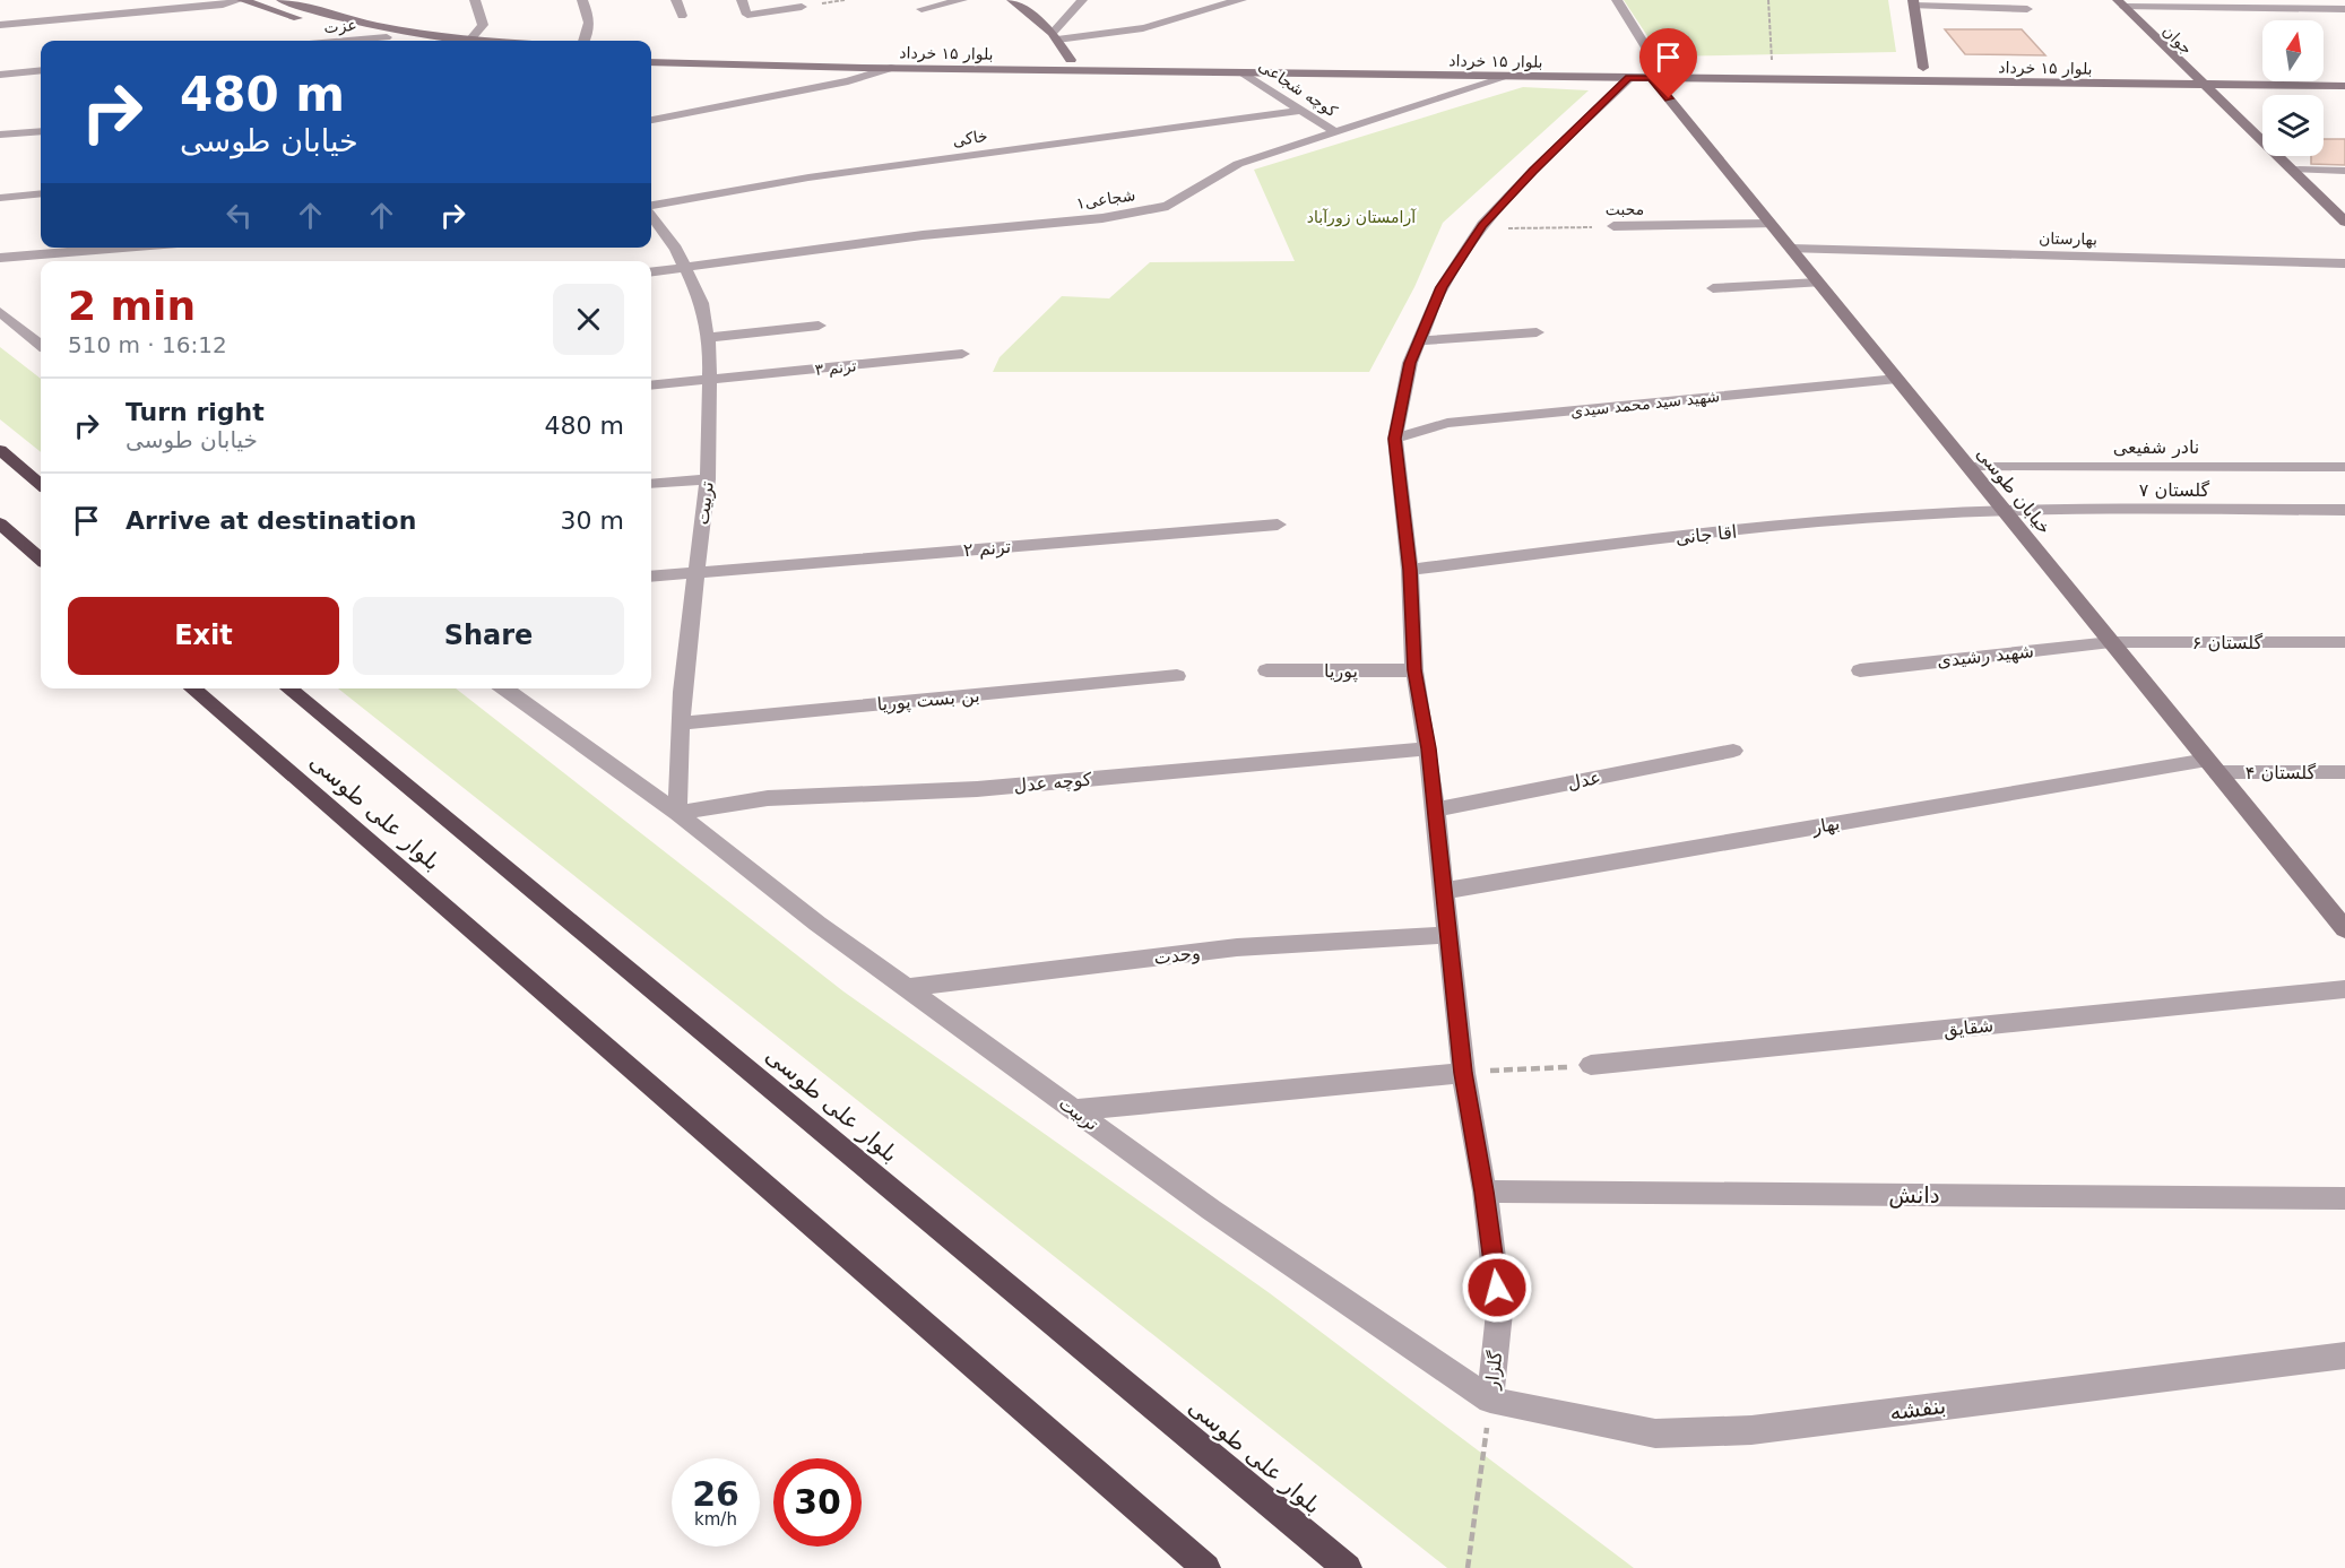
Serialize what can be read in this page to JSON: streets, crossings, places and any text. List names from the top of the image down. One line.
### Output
{"streets":{"highway":["بلوار علی طوسی"],"main road":["جوان","بلوار ۱۵ خرداد","خیابان طوسی"],"street":["عزت","کوچه شجاعی","خاکی","شجاعی۱","محبت","بهارستان","ترنم ۳","شهید سید محمد سیدی","نادر شفیعی","گلستان ۷","تربیت","اقا جانی","ترنم ۲","گلستان ۶","شهید رشیدی","پوریا","بن بست پوریا","گلستان ۴","عدل","کوچه عدل","بهار","وحدت","شقایق","دانش","گلزار","بنفشه"]},"crossings":[["جوان","بلوار ۱۵ خرداد"],["بلوار ۱۵ خرداد","کوچه شجاعی"],["بلوار ۱۵ خرداد","شجاعی۱"],["بلوار ۱۵ خرداد","خیابان طوسی"],["بلوار ۱۵ خرداد","گلزار"],["کوچه شجاعی","خاکی"],["کوچه شجاعی","شجاعی۱"],["شجاعی۱","تربیت"],["محبت","خیابان طوسی"],["محبت","گلزار"],["بهارستان","خیابان طوسی"],["ترنم ۳","تربیت"],["شهید سید محمد سیدی","خیابان طوسی"],["شهید سید محمد سیدی","گلزار"],["نادر شفیعی","خیابان طوسی"],["گلستان ۷","خیابان طوسی"],["گلستان ۷","اقا جانی"],["خیابان طوسی","اقا جانی"],["خیابان طوسی","گلستان ۶"],["خیابان طوسی","شهید رشیدی"],["خیابان طوسی","گلستان ۴"],["خیابان طوسی","بهار"],["تربیت","ترنم ۲"],["تربیت","بن بست پوریا"],["تربیت","کوچه عدل"],["تربیت","وحدت"],["تربیت","گلزار"],["تربیت","بنفشه"],["اقا جانی","گلزار"],["گلستان ۶","شهید رشیدی"],["پوریا","گلزار"],["گلستان ۴","بهار"],["عدل","گلزار"],["کوچه عدل","گلزار"],["بهار","گلزار"],["وحدت","گلزار"],["دانش","گلزار"],["گلزار","بنفشه"]],"parks":["آرامستان زورآباد"],"north":"top","page":{"turn":["480 m","خیابان طوسی"],"heading":["2 min","510 m · 16:12"],"list":[{"name":"Turn right","note":"خیابان طوسی","value":"480 m"},{"name":"Arrive at destination","value":"30 m"}],"buttons":["Exit","Share"],"speed":"26 km/h","limit":"30"}}
